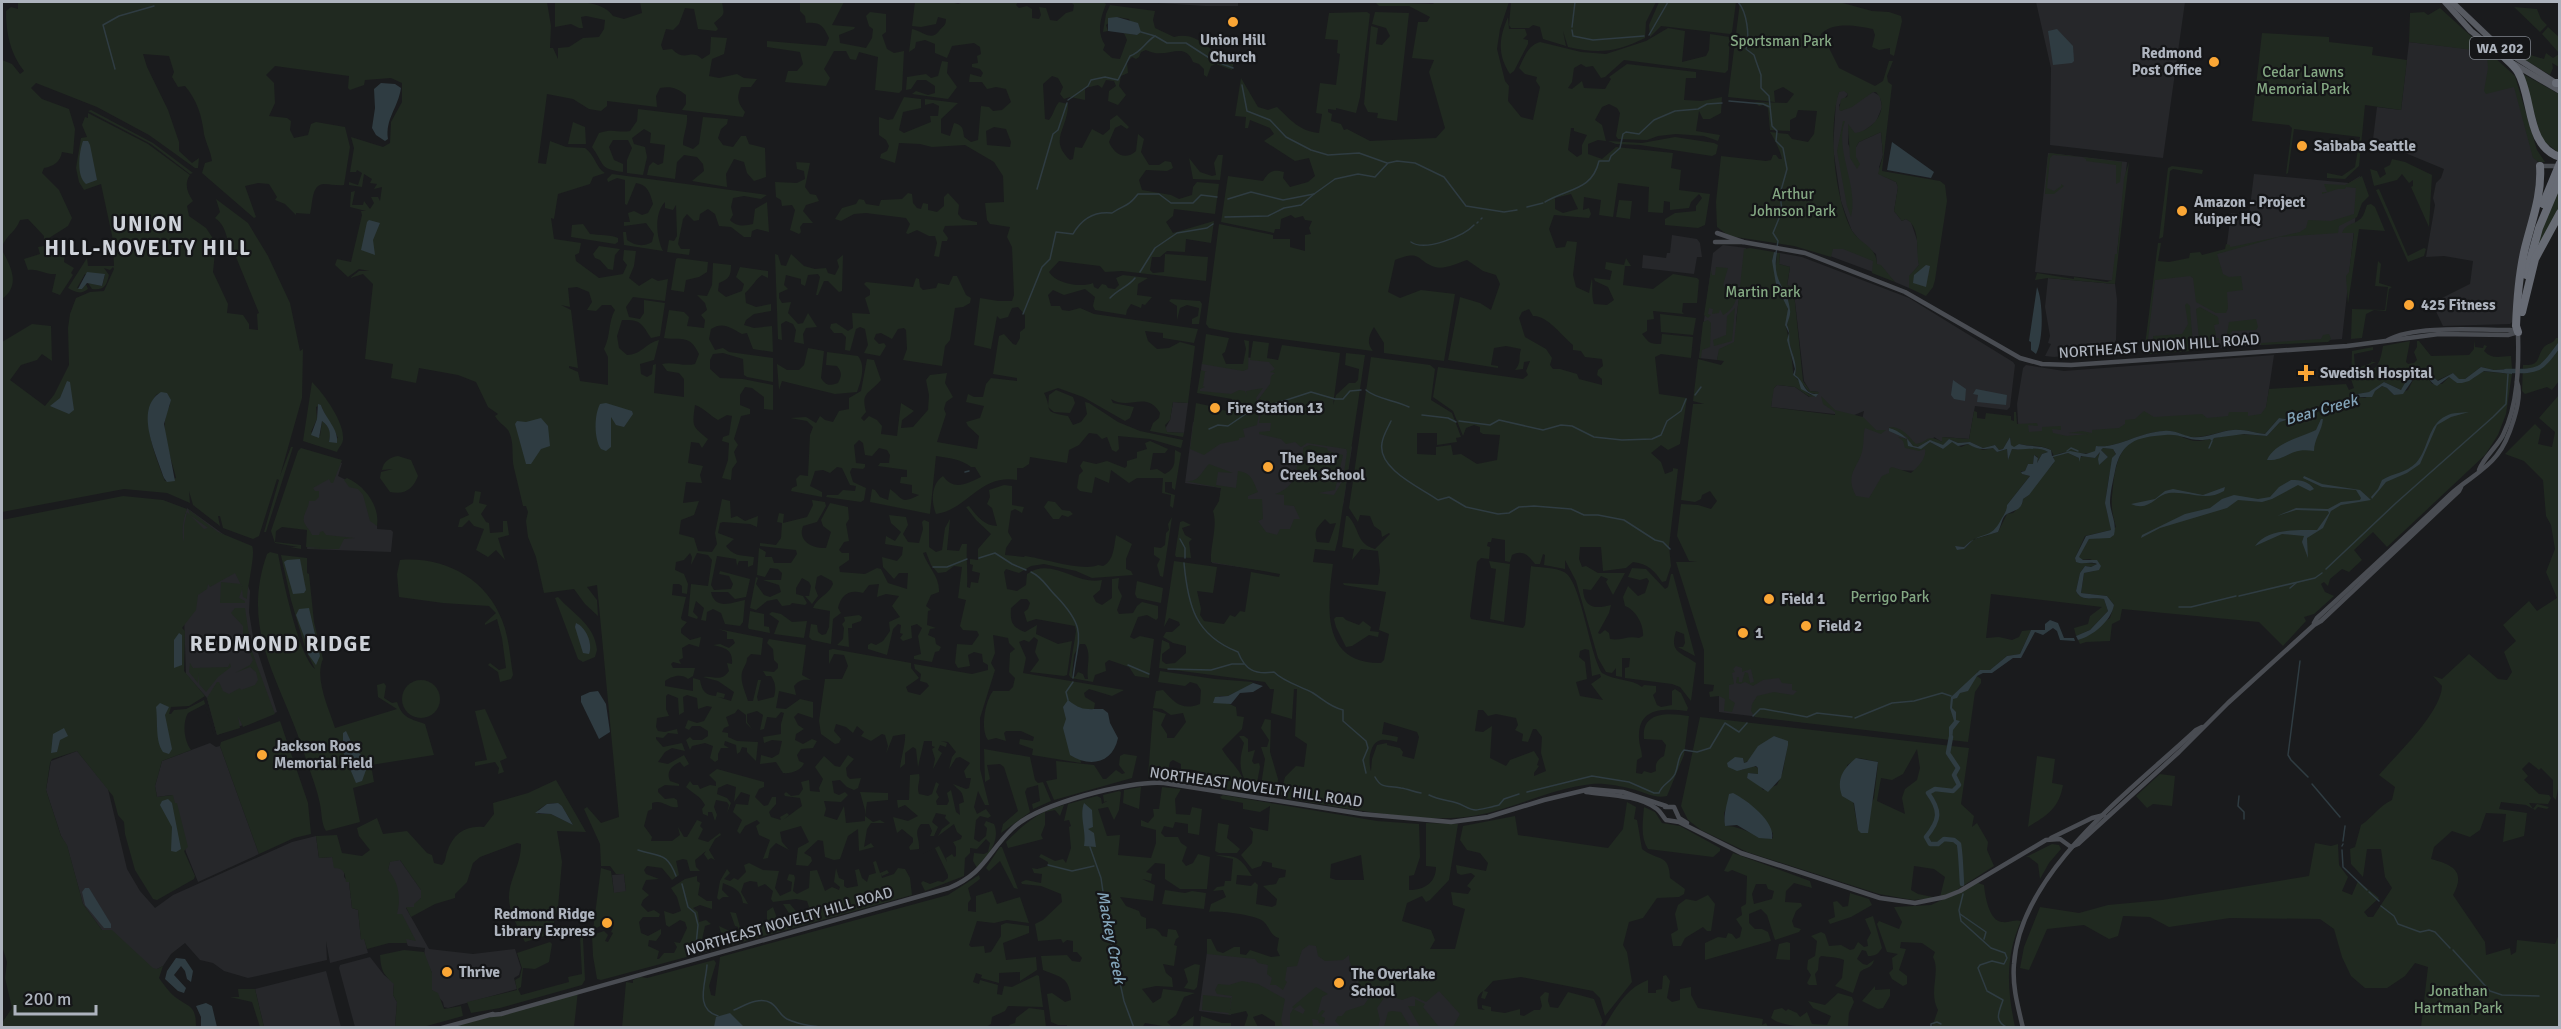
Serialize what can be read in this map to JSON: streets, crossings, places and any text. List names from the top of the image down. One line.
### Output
{"streets":{"main road":["WA 202","NORTHEAST UNION HILL ROAD","NORTHEAST NOVELTY HILL ROAD"]},"districts":["UNION HILL-NOVELTY HILL","REDMOND RIDGE"],"water":["Bear Creek","Mackey Creek"],"parks":["Sportsman Park","Cedar Lawns Memorial Park","Arthur Johnson Park","Martin Park","Perrigo Park","Jonathan Hartman Park"],"places":{"other":["Union Hill Church","Redmond Post Office","Saibaba Seattle","Amazon - Project Kuiper HQ","425 Fitness","Fire Station 13","The Bear Creek School","Field 1","Field 2","1","Jackson Roos Memorial Field","Redmond Ridge Library Express","Thrive","The Overlake School"],"health":["Swedish Hospital"]},"scale_bar":"200 m"}
